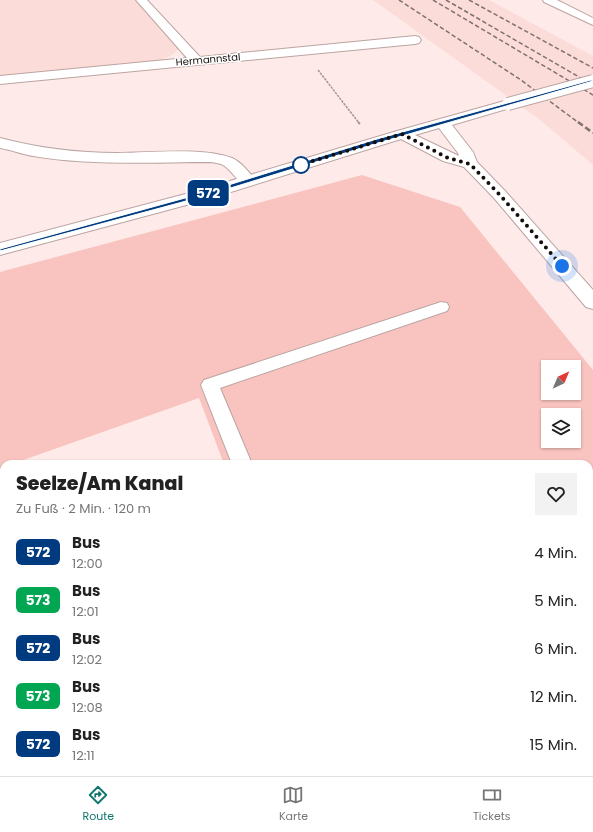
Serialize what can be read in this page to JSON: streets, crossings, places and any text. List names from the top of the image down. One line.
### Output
{"streets":{"street":["Hermannstal"]},"lines":["bus line 572"],"north":"top right","page":{"on_map":"572","heading":["Seelze/Am Kanal","Zu Fuß · 2 Min. · 120 m"],"list":[{"mark":"572","name":"Bus","note":"12:00","value":"4 Min."},{"mark":"573","name":"Bus","note":"12:01","value":"5 Min."},{"mark":"572","name":"Bus","note":"12:02","value":"6 Min."},{"mark":"573","name":"Bus","note":"12:08","value":"12 Min."},{"mark":"572","name":"Bus","note":"12:11","value":"15 Min."}],"tabs":["Route","Karte","Tickets"]}}
